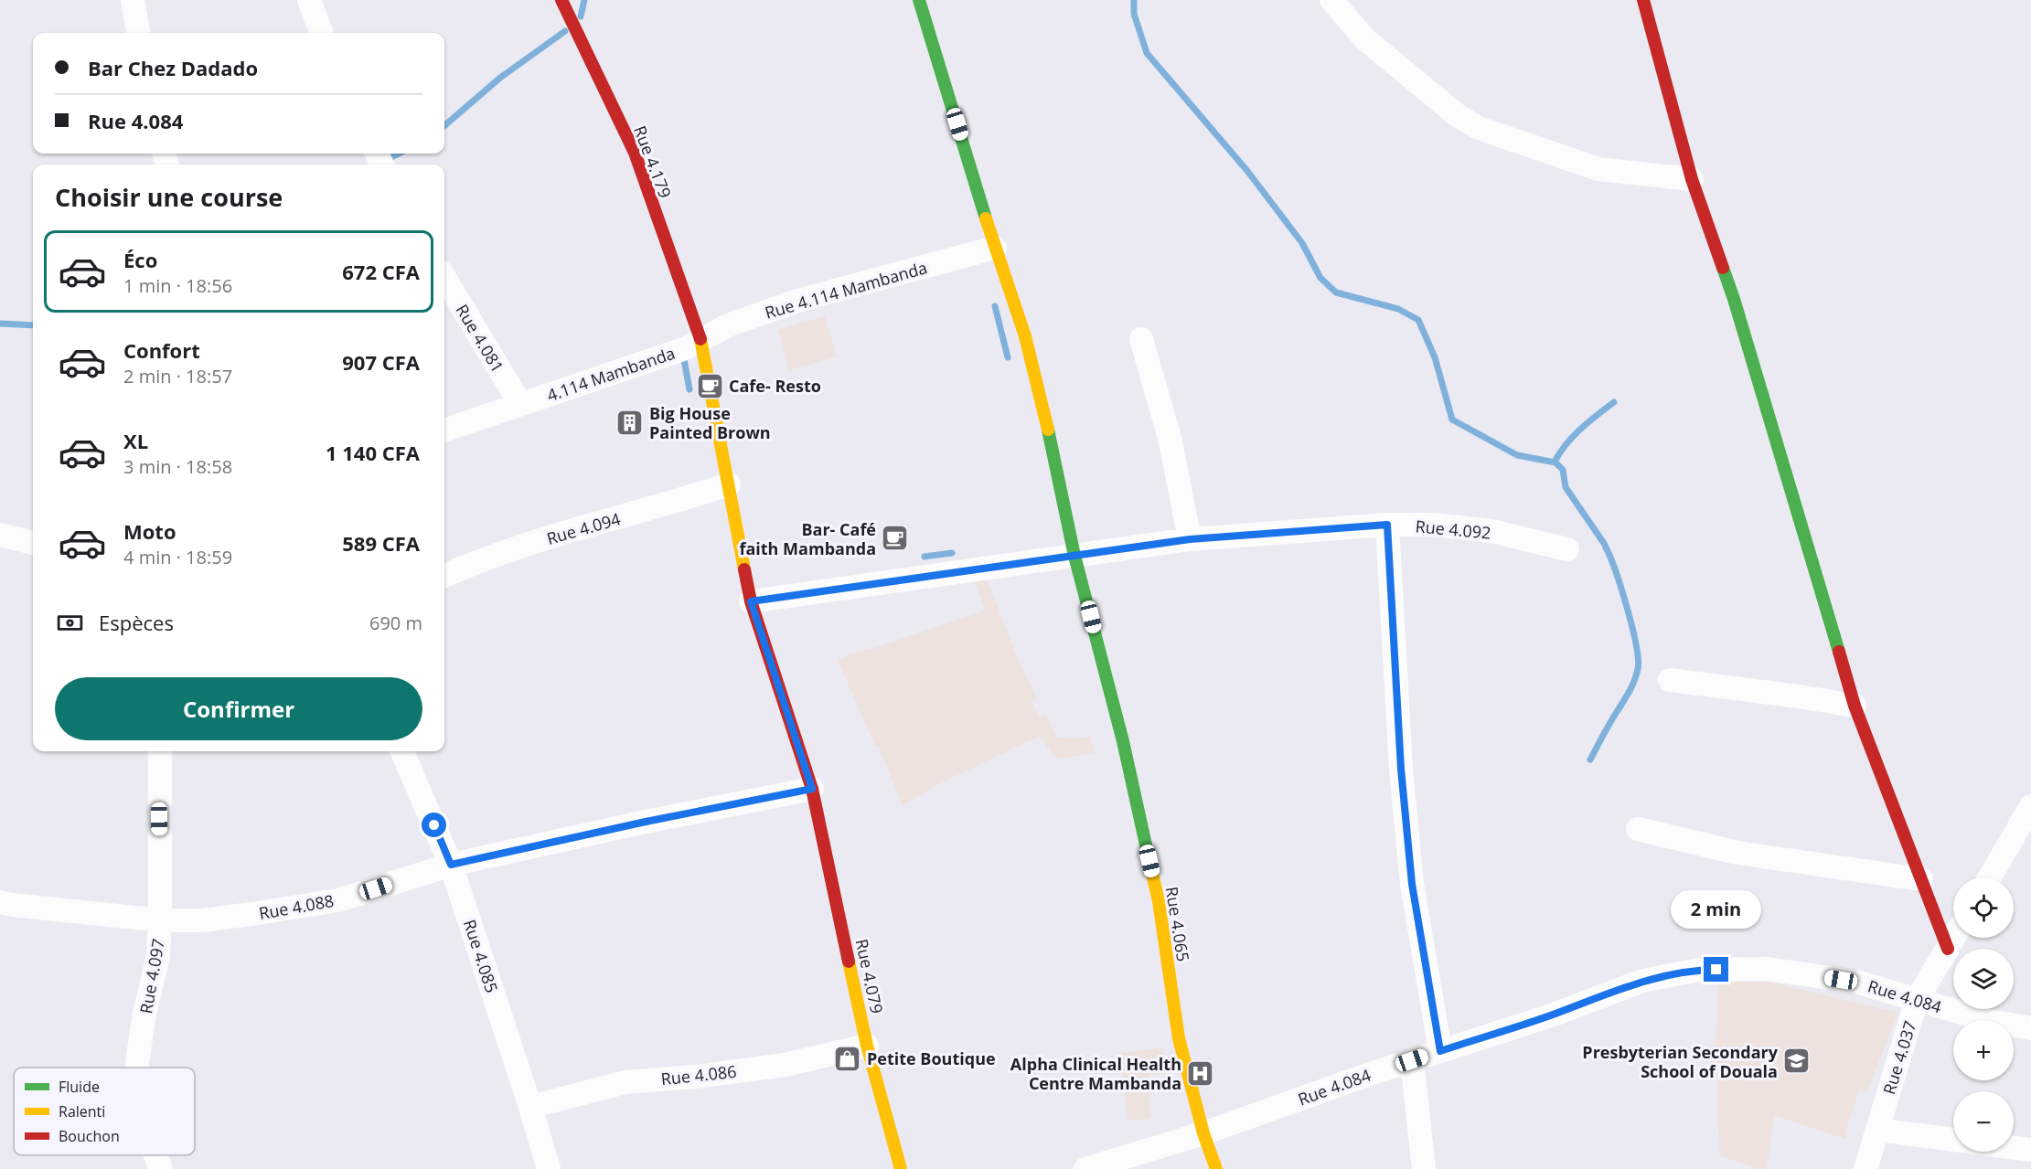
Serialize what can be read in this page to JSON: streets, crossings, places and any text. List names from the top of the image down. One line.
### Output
{"streets":{"street":["Rue 4.179","Rue 4.114 Mambanda","Rue 4.081","4.114 Mambanda","Rue 4.094","Rue 4.092","Rue 4.088","Rue 4.065","Rue 4.085","Rue 4.097","Rue 4.079","Rue 4.084","Rue 4.037","Rue 4.086"]},"crossings":[["Rue 4.179","Rue 4.114 Mambanda"],["Rue 4.179","4.114 Mambanda"],["Rue 4.179","Rue 4.094"],["Rue 4.179","Rue 4.092"],["Rue 4.179","Rue 4.079"],["Rue 4.114 Mambanda","4.114 Mambanda"],["Rue 4.114 Mambanda","Rue 4.065"],["Rue 4.081","4.114 Mambanda"],["Rue 4.092","Rue 4.065"],["Rue 4.092","Rue 4.079"],["Rue 4.088","Rue 4.085"],["Rue 4.088","Rue 4.097"],["Rue 4.088","Rue 4.079"],["Rue 4.065","Rue 4.084"],["Rue 4.085","Rue 4.086"],["Rue 4.079","Rue 4.086"],["Rue 4.084","Rue 4.037"]],"places":{"cafe":["Cafe- Resto","Bar- Café faith Mambanda"],"building":["Big House Painted Brown"],"shop":["Petite Boutique"],"school or university":["Presbyterian Secondary School of Douala"],"hospital":["Alpha Clinical Health Centre Mambanda"]},"legend":["Fluide","Ralenti","Bouchon"],"page":{"banner":["Bar Chez Dadado","Rue 4.084"],"heading":"Choisir une course","list":[{"name":"Éco","note":"1 min · 18:56","value":"672 CFA"},{"name":"Confort","note":"2 min · 18:57","value":"907 CFA"},{"name":"XL","note":"3 min · 18:58","value":"1 140 CFA"},{"name":"Moto","note":"4 min · 18:59","value":"589 CFA"}],"pay":["Espèces","690 m"],"buttons":"Confirmer","map_buttons":["+","−"],"bubble":"2 min"}}
